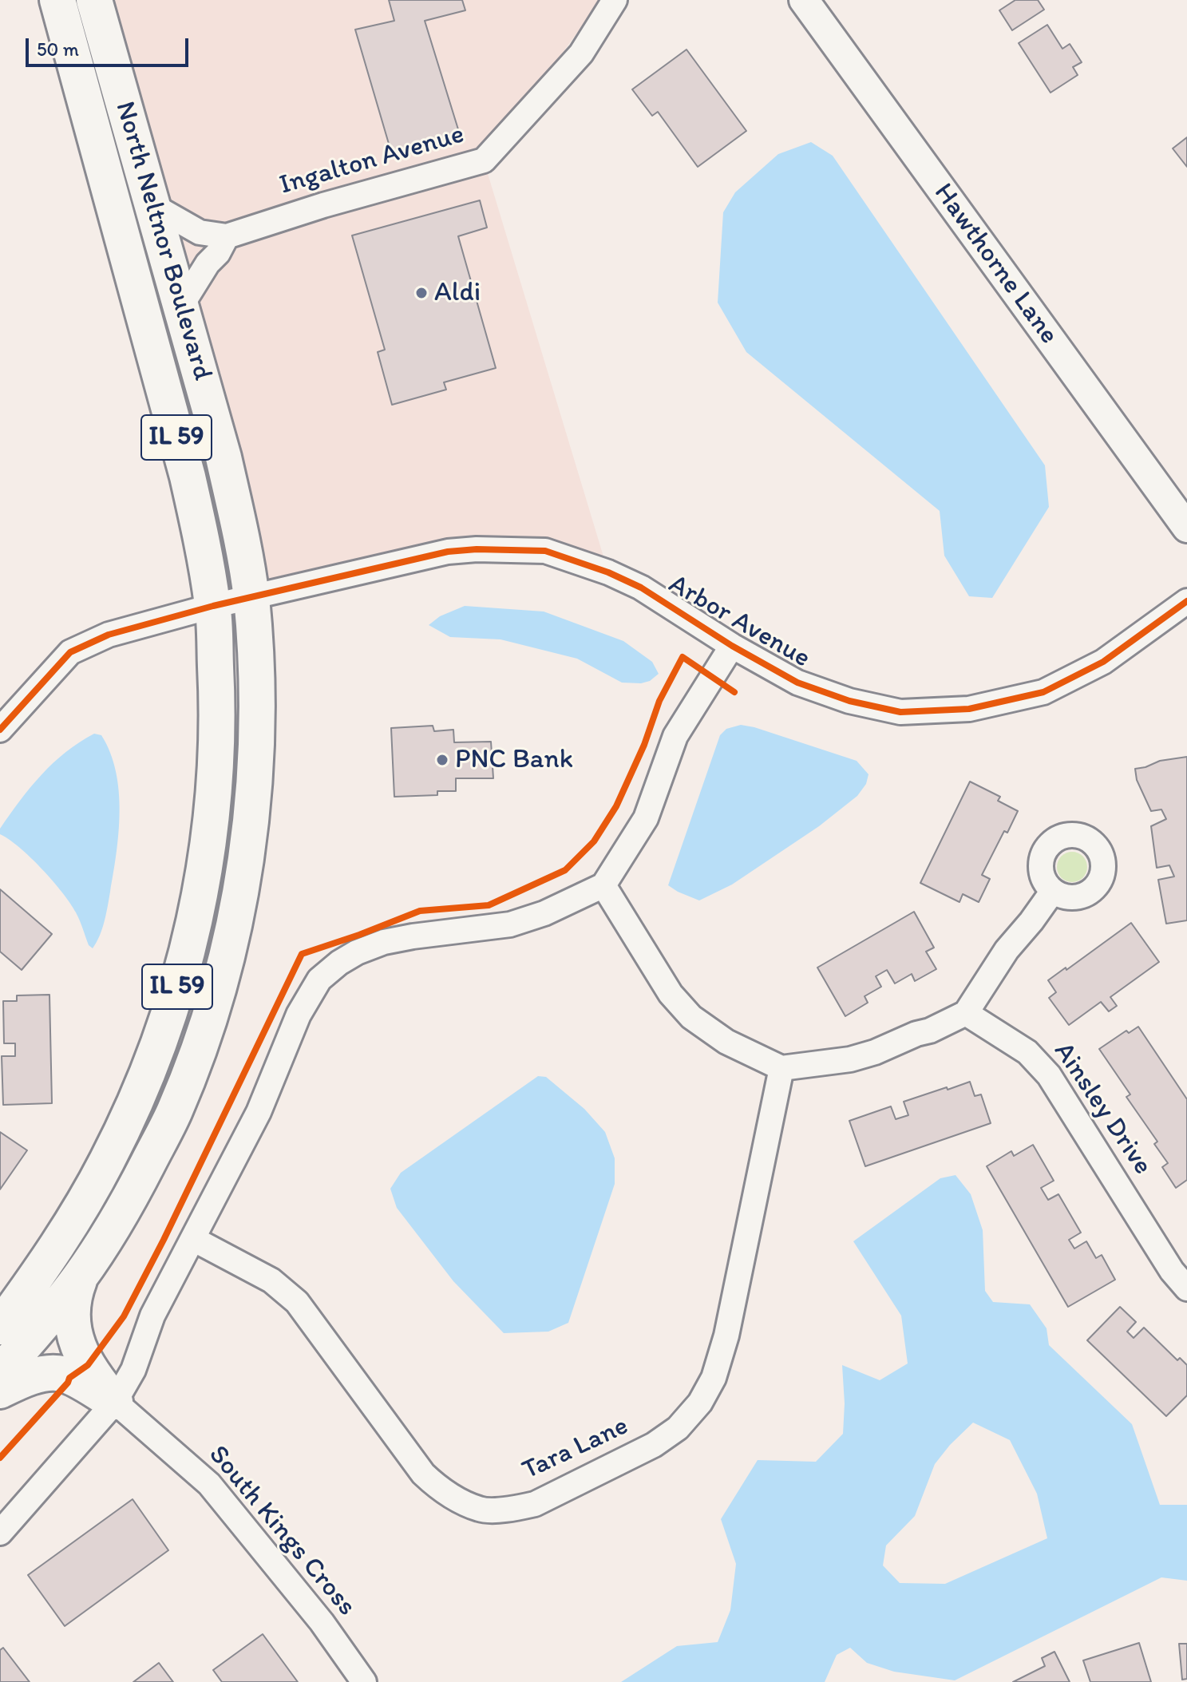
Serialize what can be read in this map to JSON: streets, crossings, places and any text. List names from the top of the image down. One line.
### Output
{"streets":{"main road":["North Neltnor Boulevard","IL 59"],"street":["Ingalton Avenue","Hawthorne Lane","Arbor Avenue","Ainsley Drive","Tara Lane","South Kings Cross"]},"crossings":[["Ingalton Avenue","North Neltnor Boulevard"],["North Neltnor Boulevard","Arbor Avenue"]],"places":["Aldi","PNC Bank"],"scale_bar":"50 m"}
